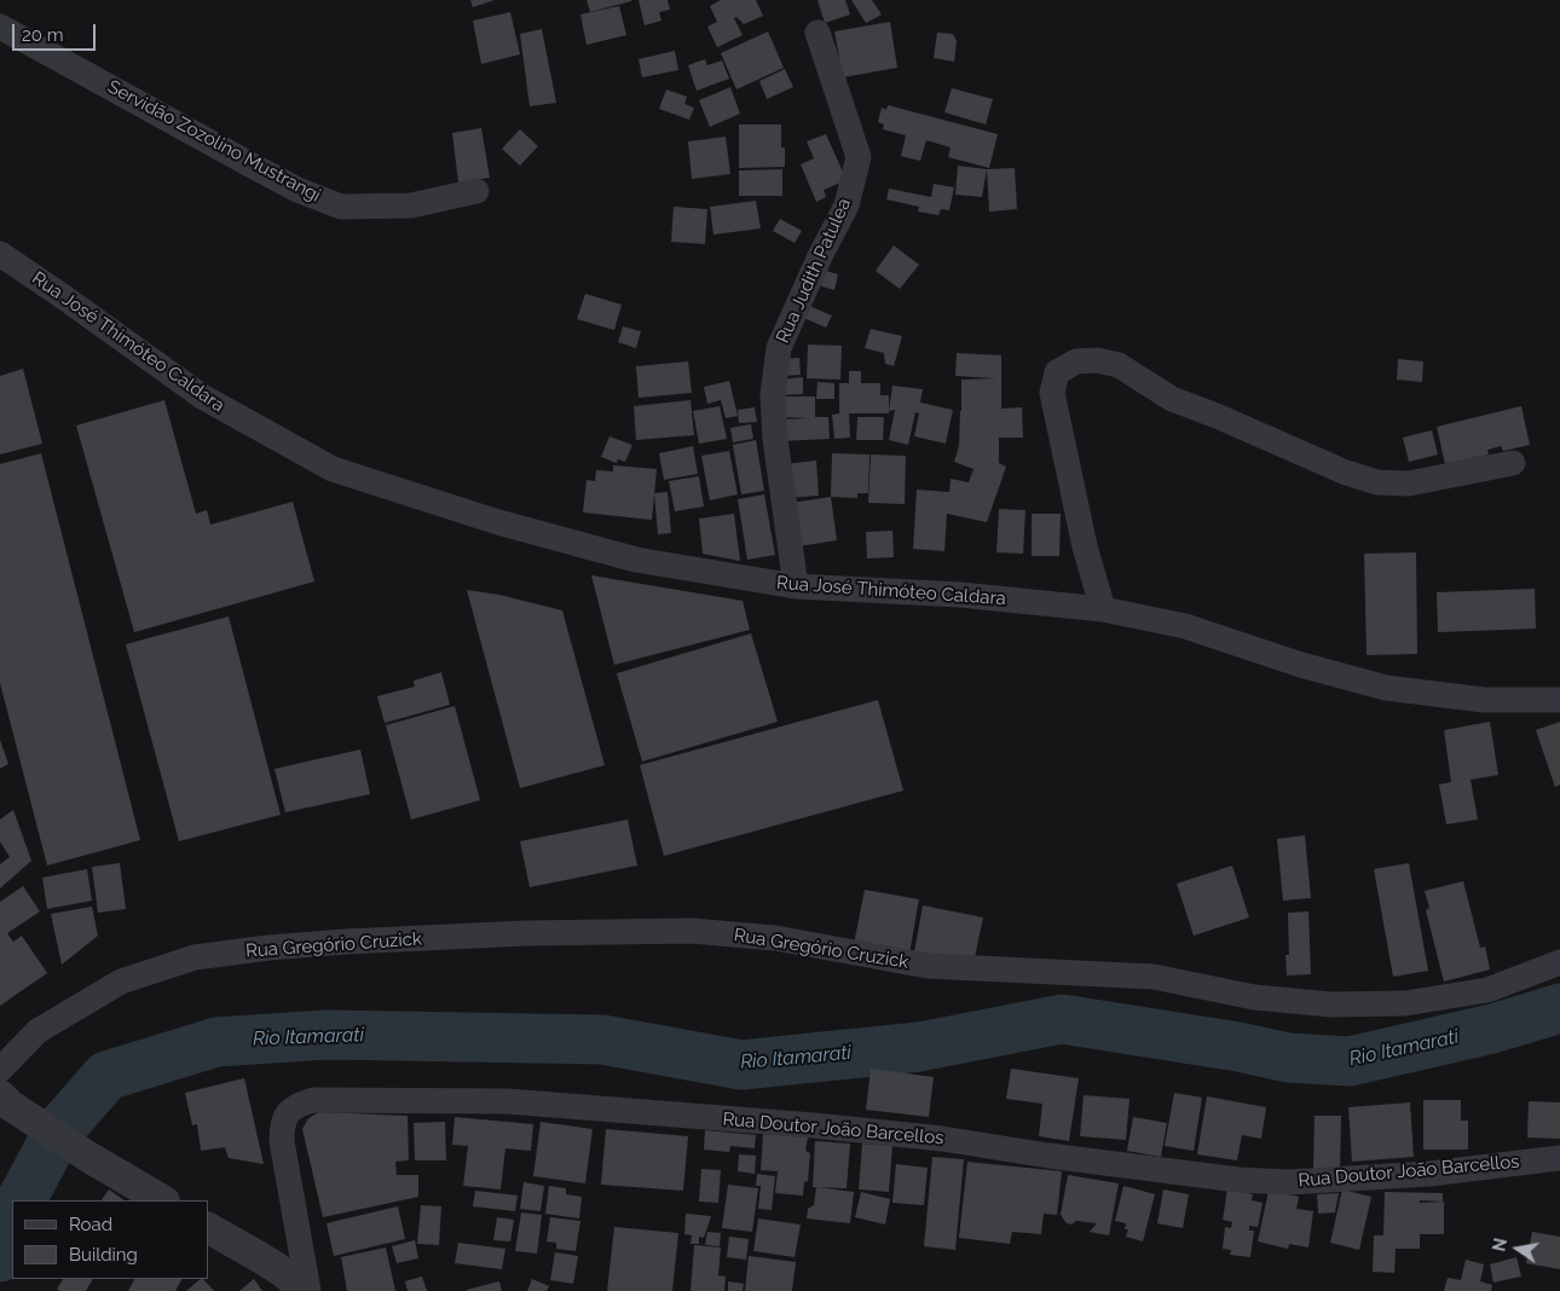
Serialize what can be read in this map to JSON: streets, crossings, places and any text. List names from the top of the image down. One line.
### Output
{"streets":{"street":["Servidão Zozolino Mustrangi","Rua Judith Patulea","Rua José Thimóteo Caldara","Rua Gregório Cruzick","Rua Doutor João Barcellos"]},"crossings":[["Rua Judith Patulea","Rua José Thimóteo Caldara"]],"water":["Rio Itamarati"],"legend":["Road","Building"],"scale_bar":"20 m","north":"left"}
